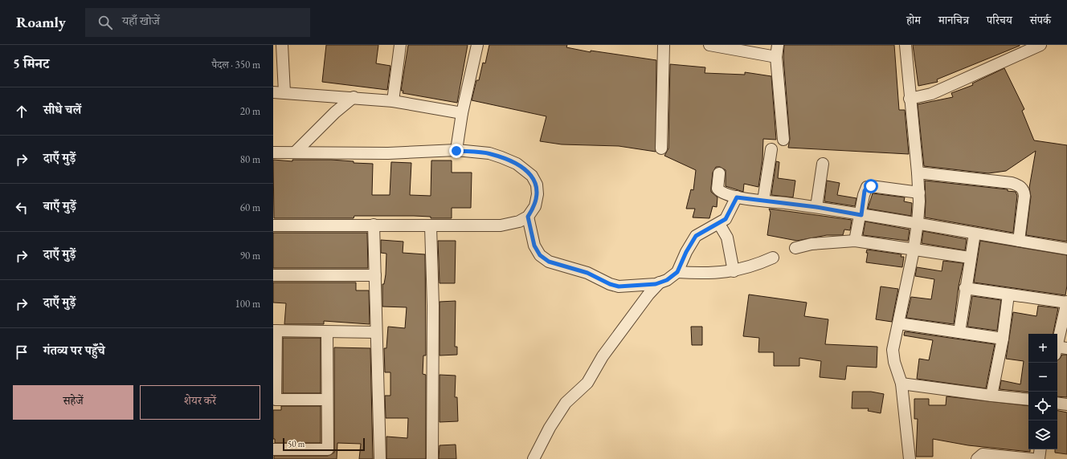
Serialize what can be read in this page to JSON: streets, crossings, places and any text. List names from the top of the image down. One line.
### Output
{"scale_bar":"50 m","page":{"header":"Roamly","search":"यहाँ खोजें","nav":["होम","मानचित्र","परिचय","संपर्क"],"heading":["5 मिनट","पैदल · 350 m"],"list":[["सीधे चलें","20 m"],["दाएँ मुड़ें","80 m"],["बाएँ मुड़ें","60 m"],["दाएँ मुड़ें","90 m"],["दाएँ मुड़ें","100 m"],"गंतव्य पर पहुँचे"],"map_buttons":["+","−"],"buttons":["सहेजें","शेयर करें"],"scale":"50 m"}}
